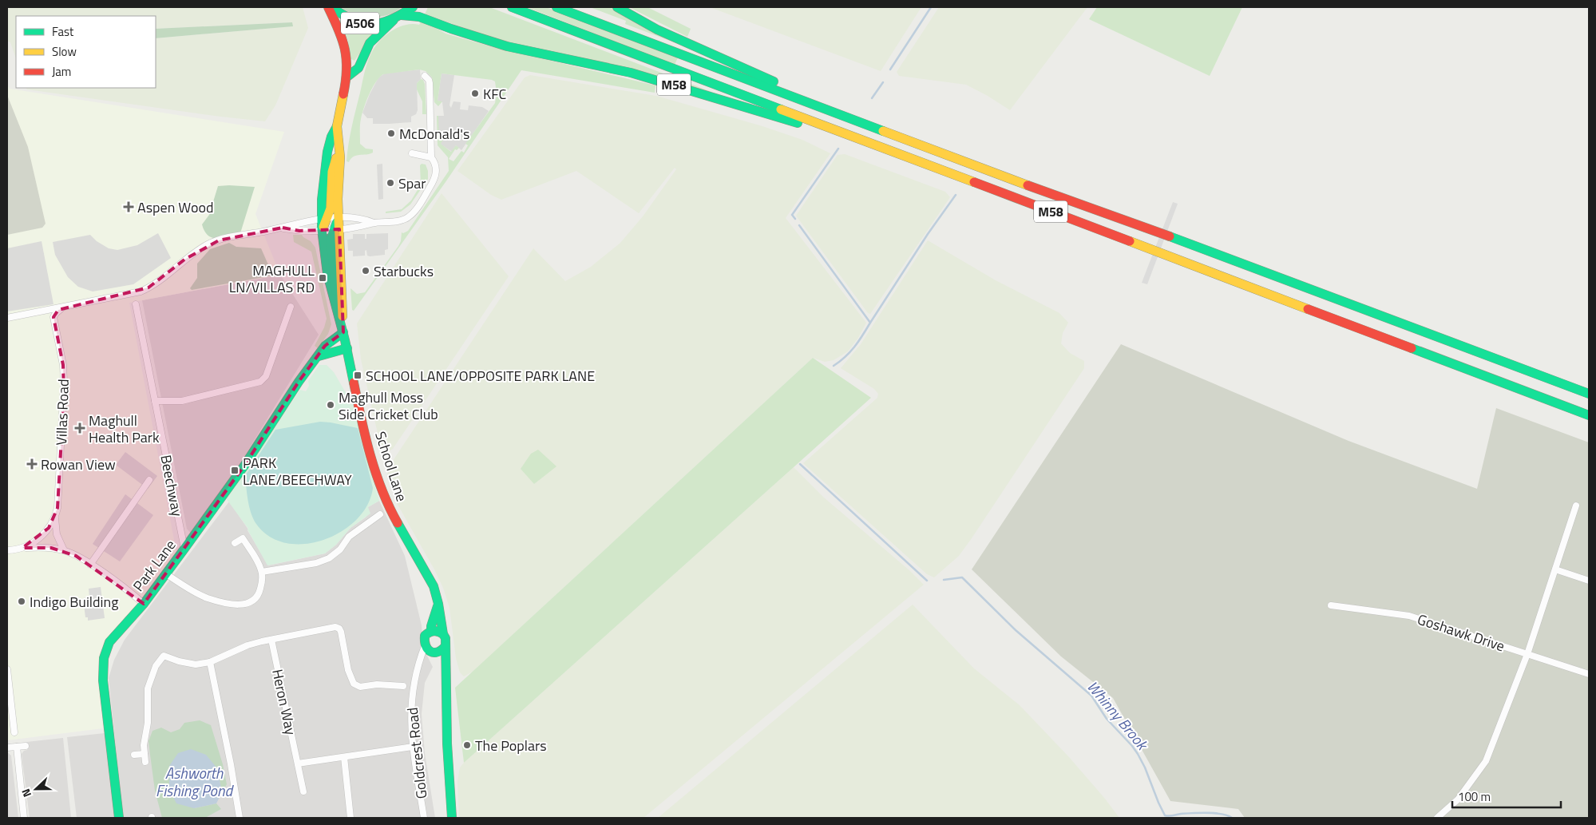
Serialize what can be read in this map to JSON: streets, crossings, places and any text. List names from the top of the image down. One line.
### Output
{"streets":{"main road":["A506","M58","School Lane","Park Lane"],"street":["Villas Road","Beechway","Goshawk Drive","Heron Way","Goldcrest Road"]},"crossings":[["A506","M58"],["School Lane","Park Lane"],["School Lane","Goldcrest Road"],["Beechway","Park Lane"]],"water":["Whinny Brook","Ashworth Fishing Pond"],"places":{"other":["KFC","McDonald's","Spar","Starbucks","Maghull Moss Side Cricket Club","Indigo Building","The Poplars"],"health":["Aspen Wood","Maghull Health Park","Rowan View"],"transit":["MAGHULL LN/VILLAS RD","SCHOOL LANE/OPPOSITE PARK LANE","PARK LANE/BEECHWAY"]},"legend":["Fast","Slow","Jam"],"scale_bar":"100 m","north":"left"}
